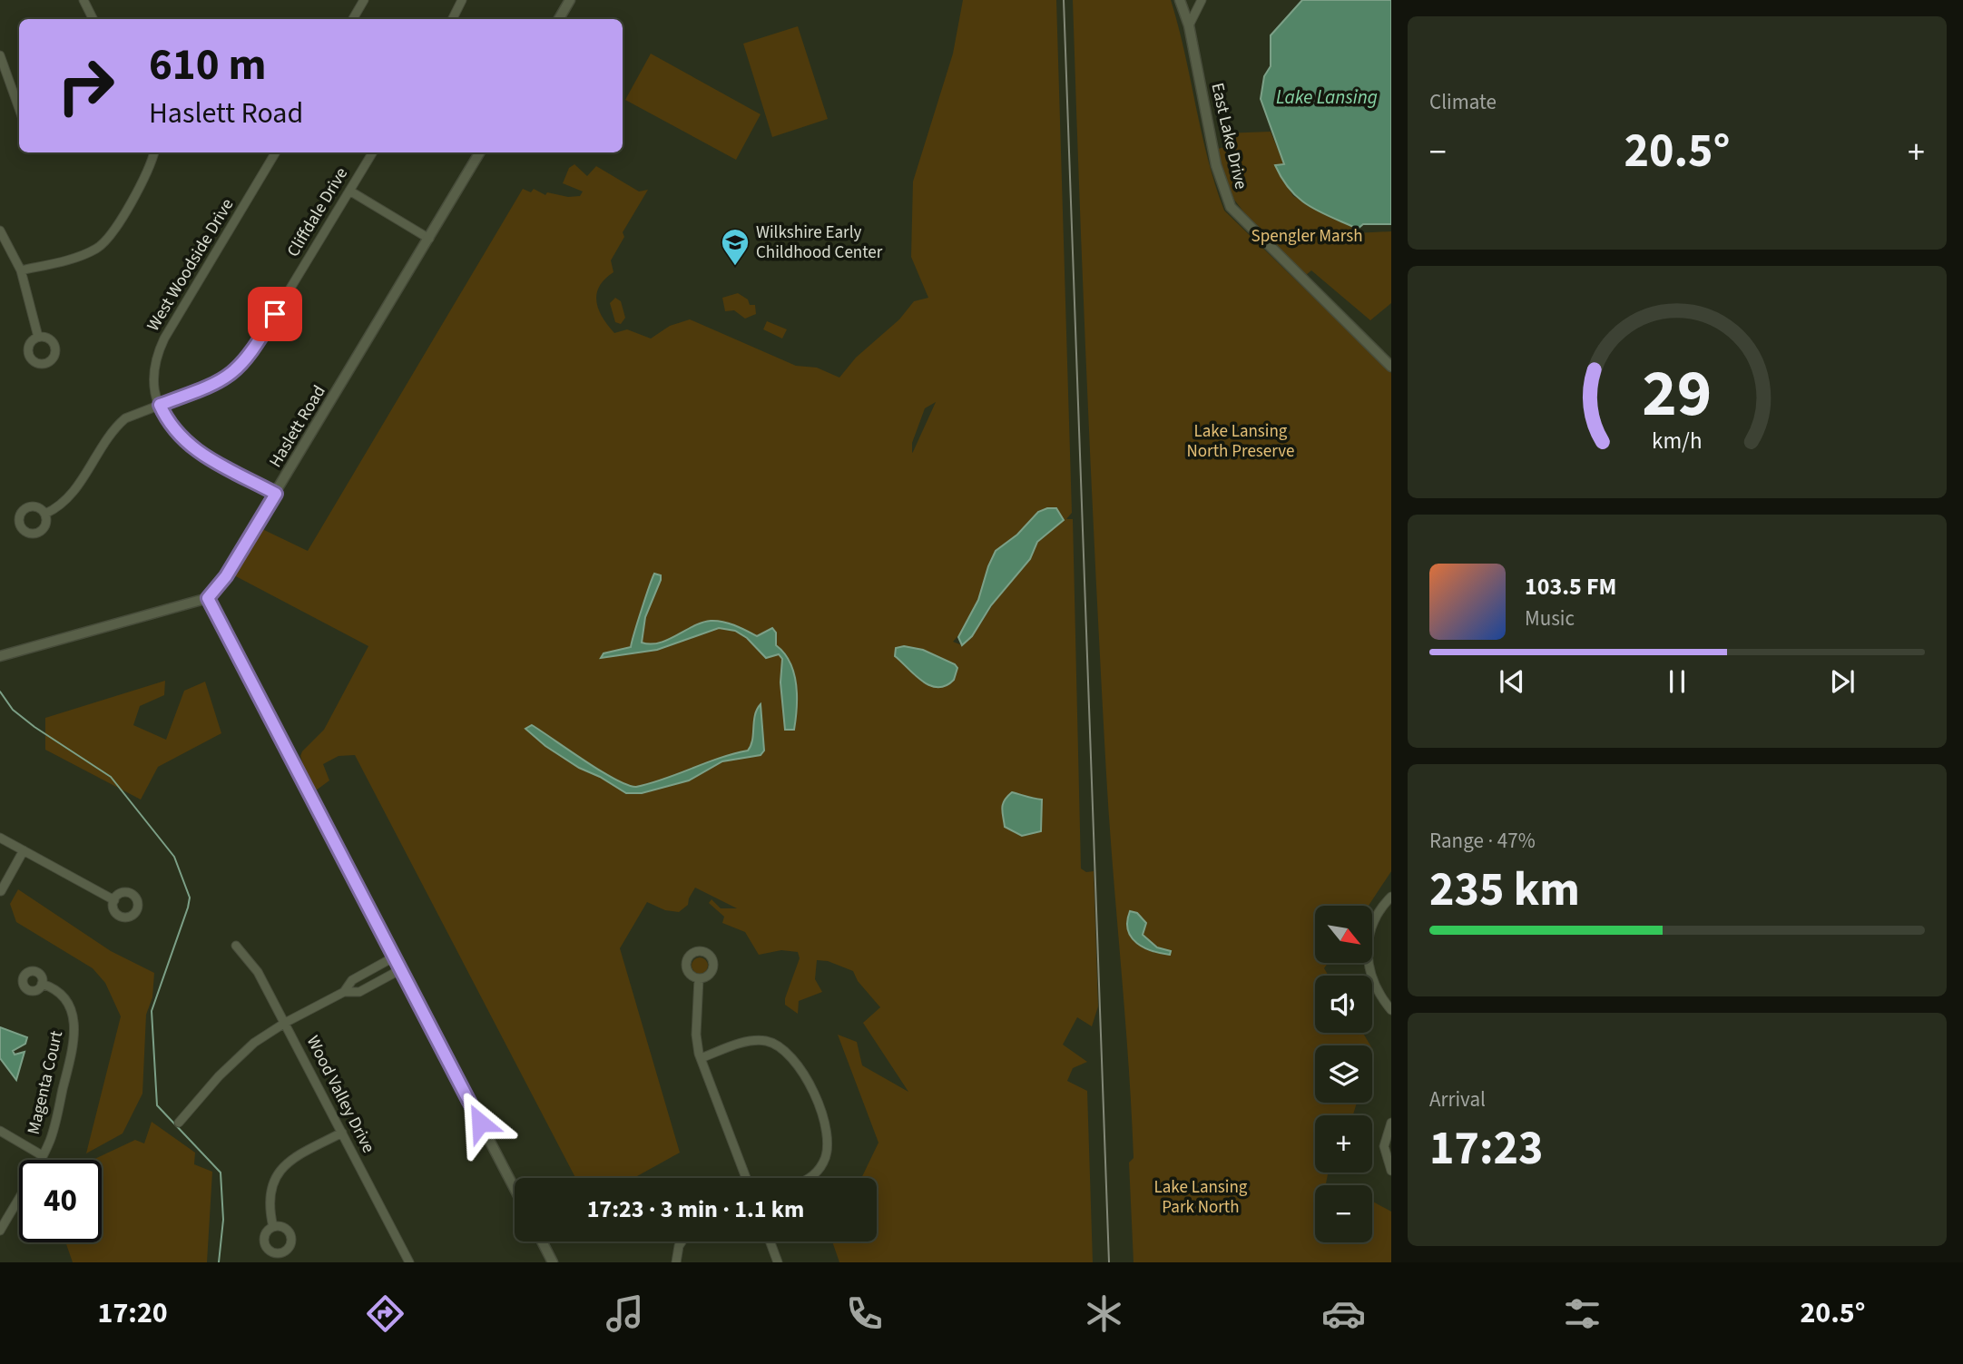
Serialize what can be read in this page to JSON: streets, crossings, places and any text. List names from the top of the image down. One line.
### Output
{"streets":{"street":["East Lake Drive","Cliffdale Drive","West Woodside Drive","Haslett Road","Magenta Court","Wood Valley Drive"]},"crossings":[["Cliffdale Drive","West Woodside Drive"]],"water":["Lake Lansing"],"parks":["Spengler Marsh","Lake Lansing North Preserve","Lake Lansing Park North"],"places":{"school or university":["Wilkshire Early Childhood Center"]},"north":"bottom right","page":{"tile":["Climate",["Range · 47%","235 km"],["Arrival","17:23"]],"turn":["610 m","Haslett Road"],"heat":["−","20.5°","+"],"song":["103.5 FM","Music"],"map_buttons":["+","−"],"limit":"40","trip":"17:23 · 3 min · 1.1 km","tabs":["17:20","20.5°"],"gauge":["29","km/h"]}}
